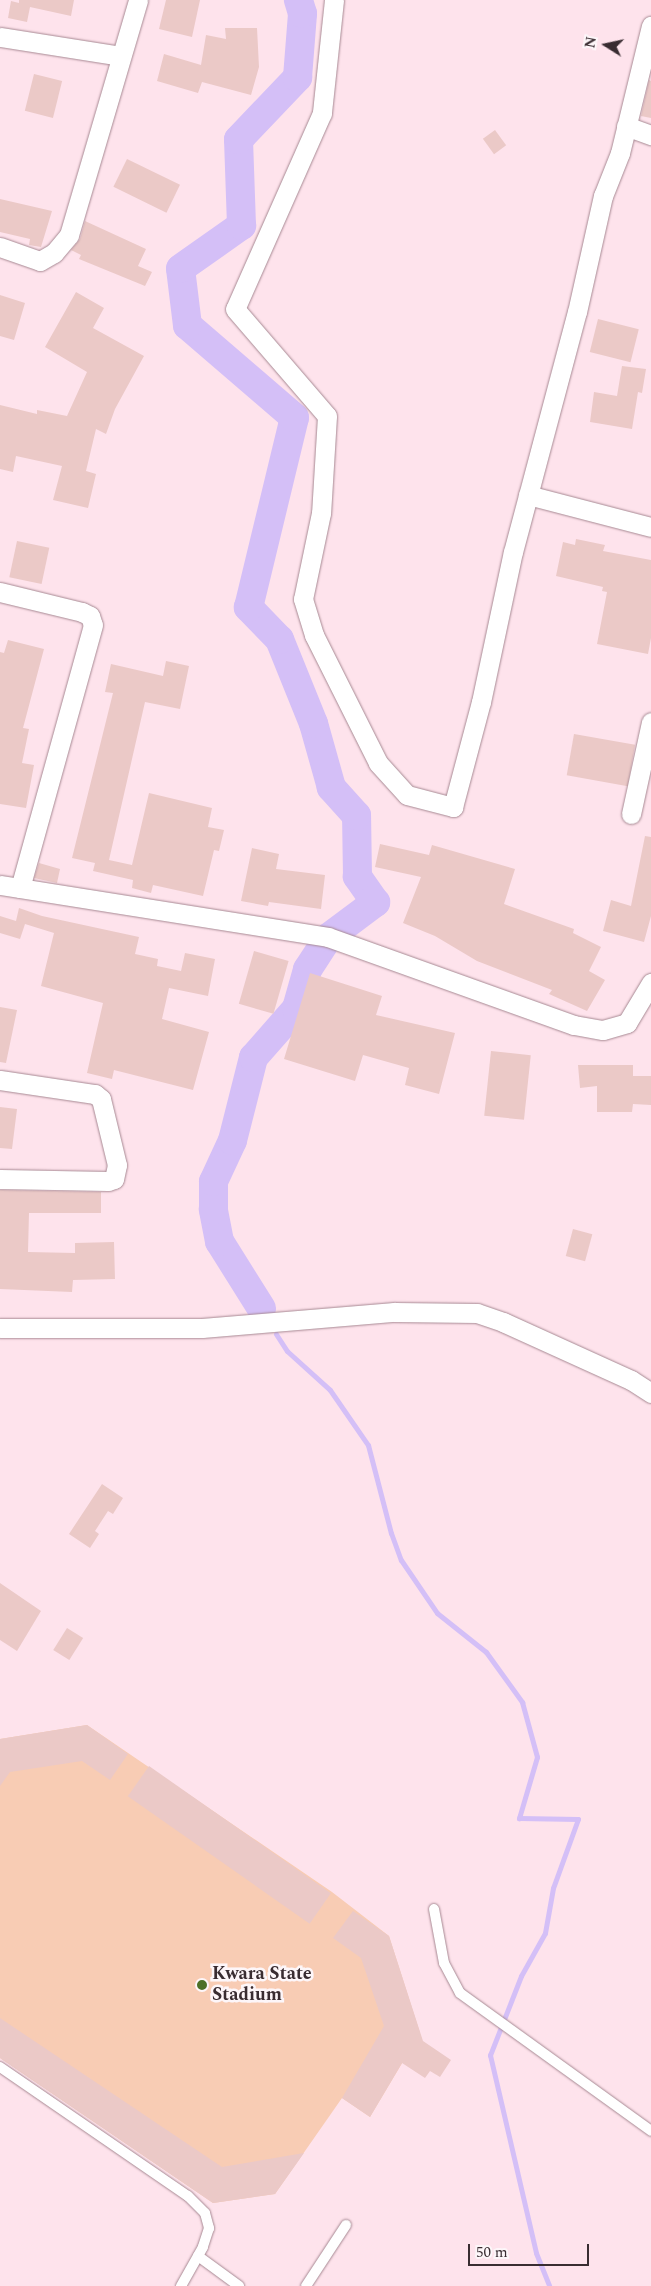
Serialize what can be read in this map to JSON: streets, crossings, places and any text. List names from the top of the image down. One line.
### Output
{"places":["Kwara State Stadium"],"scale_bar":"50 m","north":"left"}
